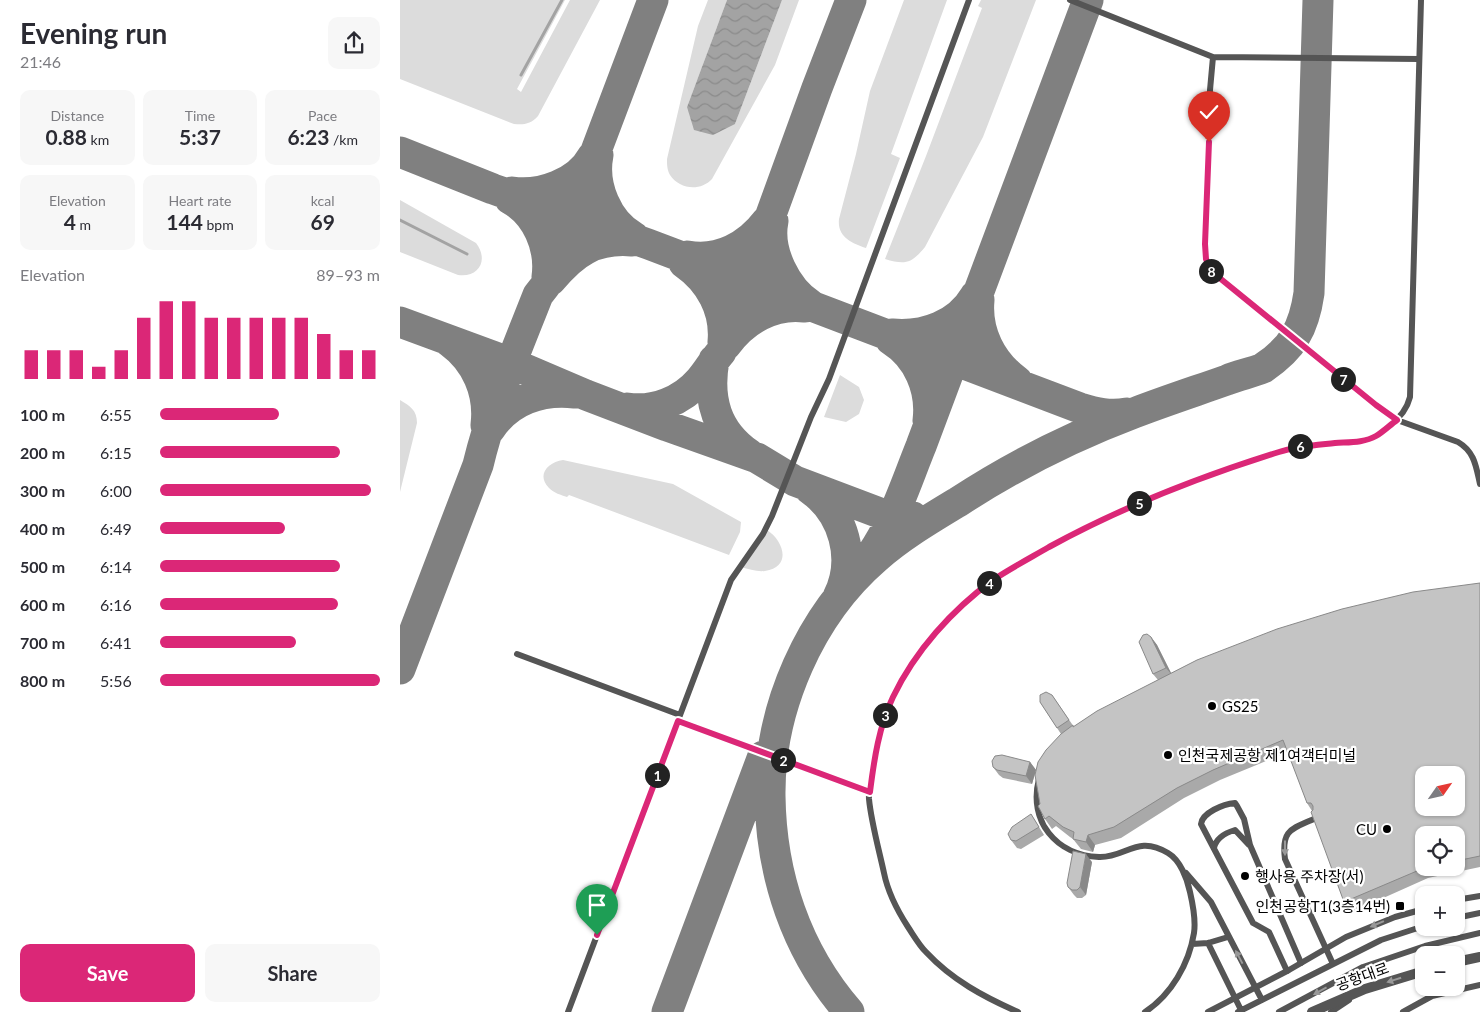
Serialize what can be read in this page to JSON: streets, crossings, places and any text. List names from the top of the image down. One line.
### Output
{"streets":{"street":["공항대로"]},"one_way":["공항대로"],"places":{"other":["GS25","인천국제공항 제1여객터미널","CU","행사용 주차장(서)"],"transit":["인천공항T1(3층14번)"]},"north":"top right","page":{"heading":["Evening run","21:46"],"stats":[["Distance","0.88 km"],["Time","5:37"],["Pace","6:23 /km"],["Elevation","4 m"],["Heart rate","144 bpm"],["kcal","69"]],"chart":["Elevation","89–93 m"],"pins":["8","7","6","5","4","3","2","1"],"list":[{"name":"100 m","note":"6:55"},{"name":"200 m","note":"6:15"},{"name":"300 m","note":"6:00"},{"name":"400 m","note":"6:49"},{"name":"500 m","note":"6:14"},{"name":"600 m","note":"6:16"},{"name":"700 m","note":"6:41"},{"name":"800 m","note":"5:56"}],"map_buttons":["+","−"],"buttons":["Save","Share"]}}
